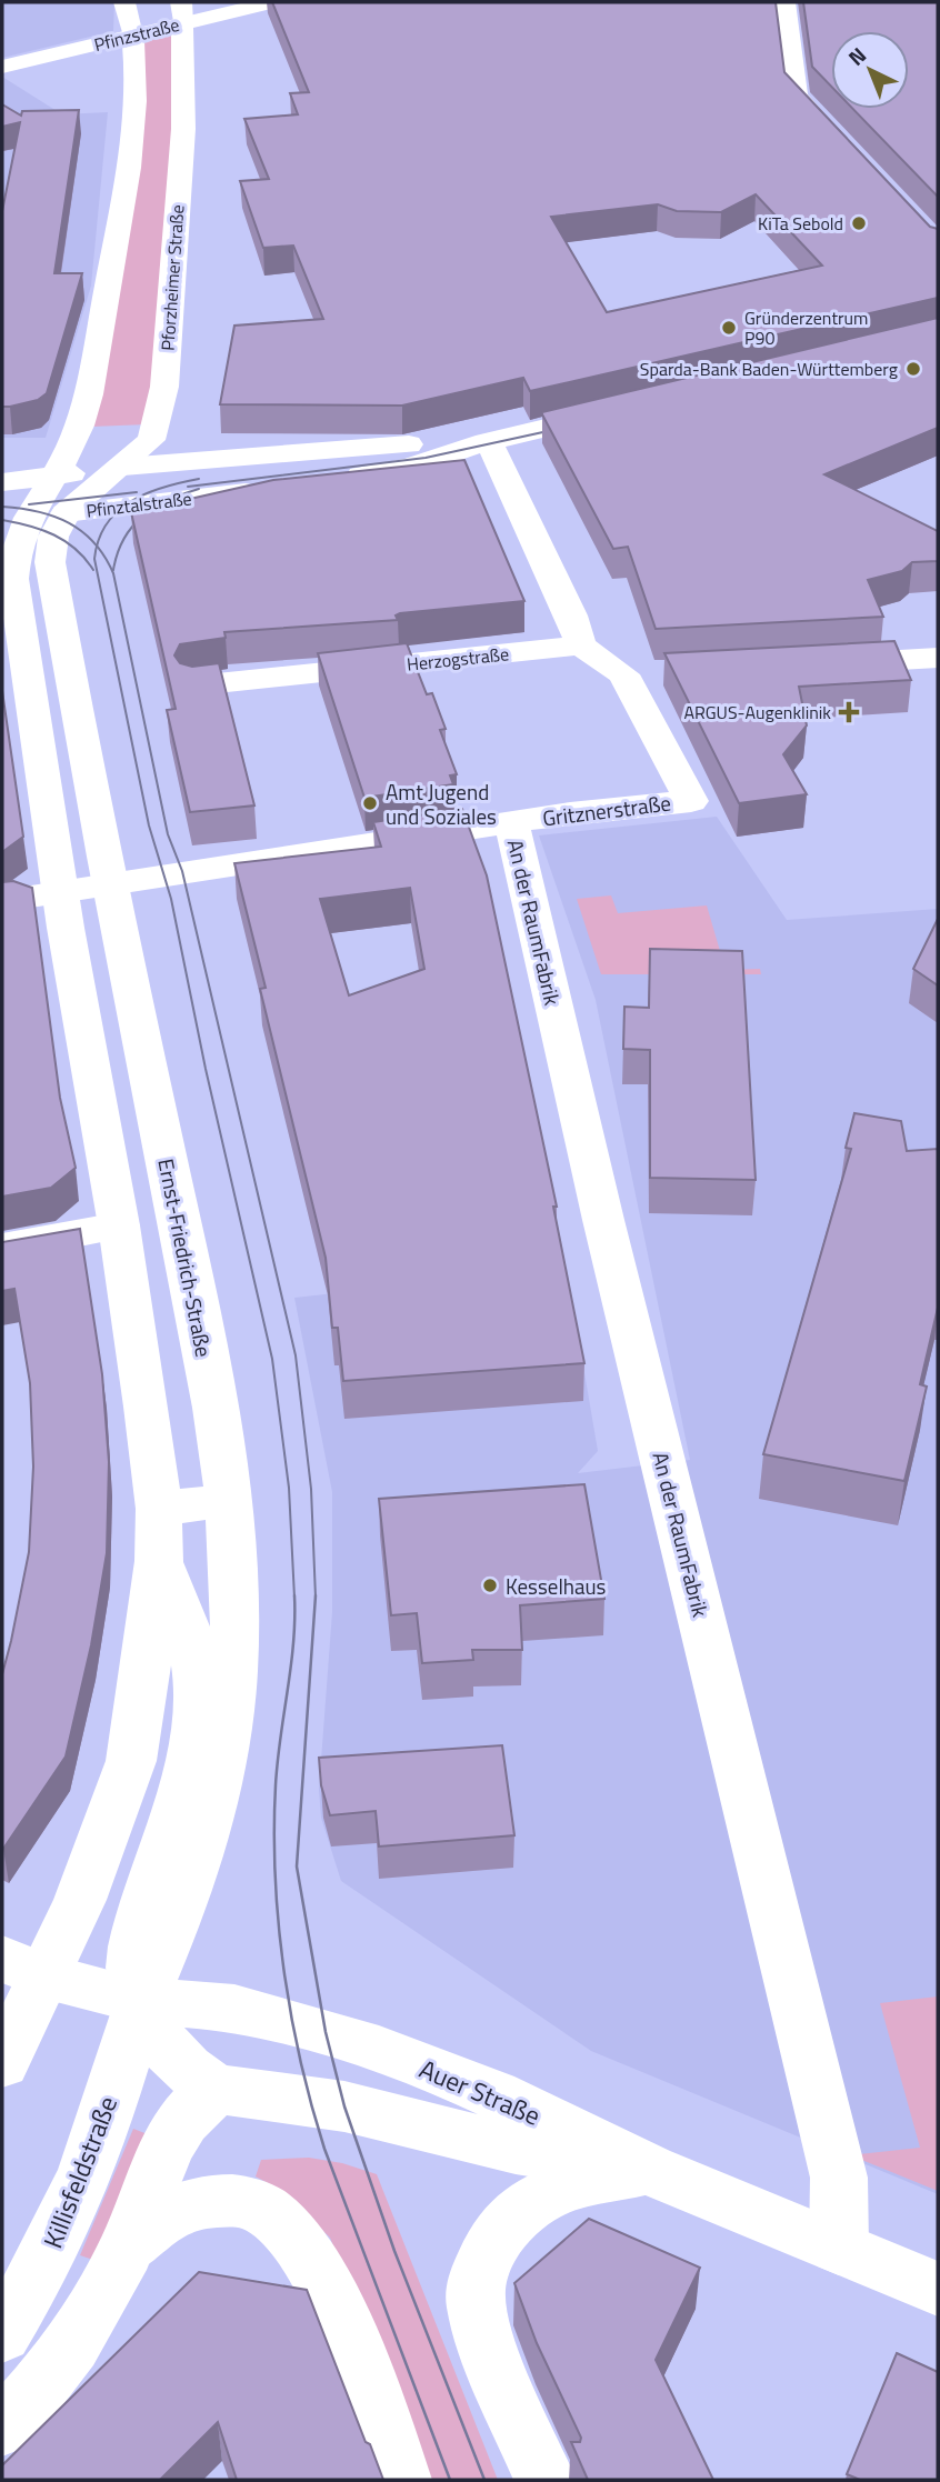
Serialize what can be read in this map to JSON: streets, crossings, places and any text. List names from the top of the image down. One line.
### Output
{"streets":{"main road":["Pfinzstraße","Pforzheimer Straße","Pfinztalstraße","Herzogstraße","Gritznerstraße","An der RaumFabrik","Ernst-Friedrich-Straße","Auer Straße","Killisfeldstraße"]},"crossings":[["Pfinzstraße","Pforzheimer Straße"],["Pforzheimer Straße","Pfinztalstraße"],["Pforzheimer Straße","Ernst-Friedrich-Straße"],["Pfinztalstraße","Ernst-Friedrich-Straße"],["Herzogstraße","Gritznerstraße"],["Gritznerstraße","An der RaumFabrik"],["Gritznerstraße","Ernst-Friedrich-Straße"],["An der RaumFabrik","Auer Straße"],["Ernst-Friedrich-Straße","Auer Straße"],["Ernst-Friedrich-Straße","Killisfeldstraße"],["Auer Straße","Killisfeldstraße"]],"places":{"other":["KiTa Sebold","Gründerzentrum P90","Sparda-Bank Baden-Württemberg","Amt Jugend und Soziales","Kesselhaus"],"health":["ARGUS-Augenklinik"]},"north":"top left"}
